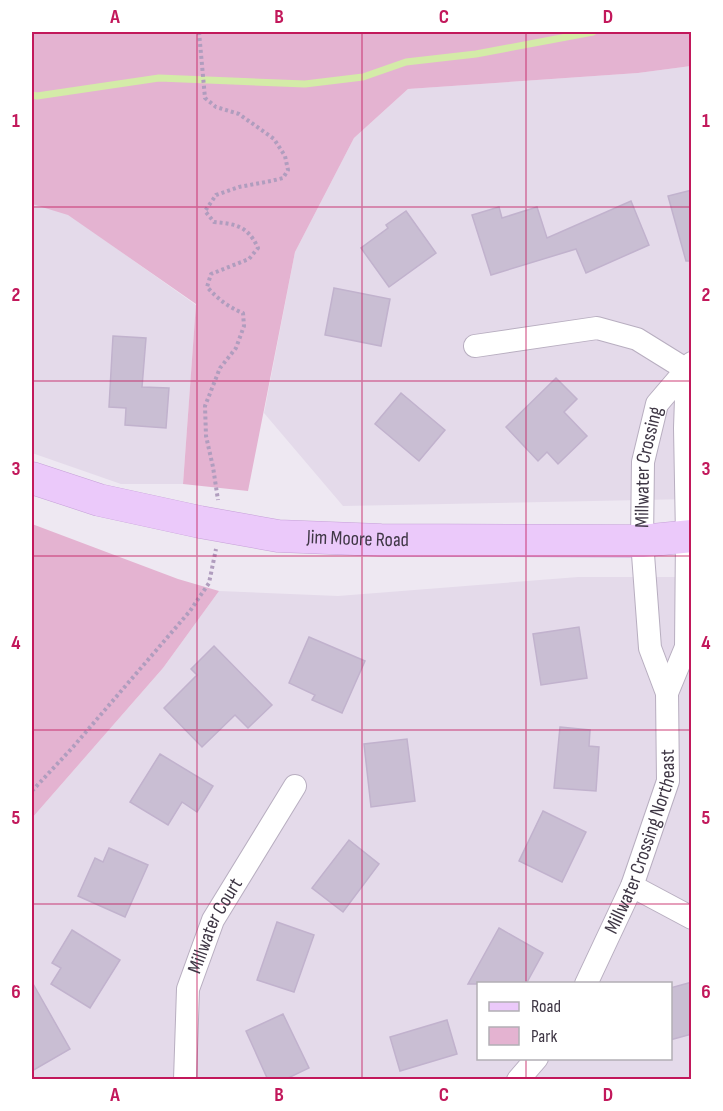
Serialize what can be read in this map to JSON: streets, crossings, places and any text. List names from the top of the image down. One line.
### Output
{"streets":{"street":["Millwater Crossing","Jim Moore Road","Millwater Crossing Northeast","Millwater Court"]},"crossings":[["Millwater Crossing","Jim Moore Road"],["Millwater Crossing","Millwater Crossing Northeast"],["Jim Moore Road","Millwater Crossing Northeast"]],"legend":["Road","Park"],"grid":{"columns":["A","B","C","D"],"rows":["1","2","3","4","5","6"]}}
